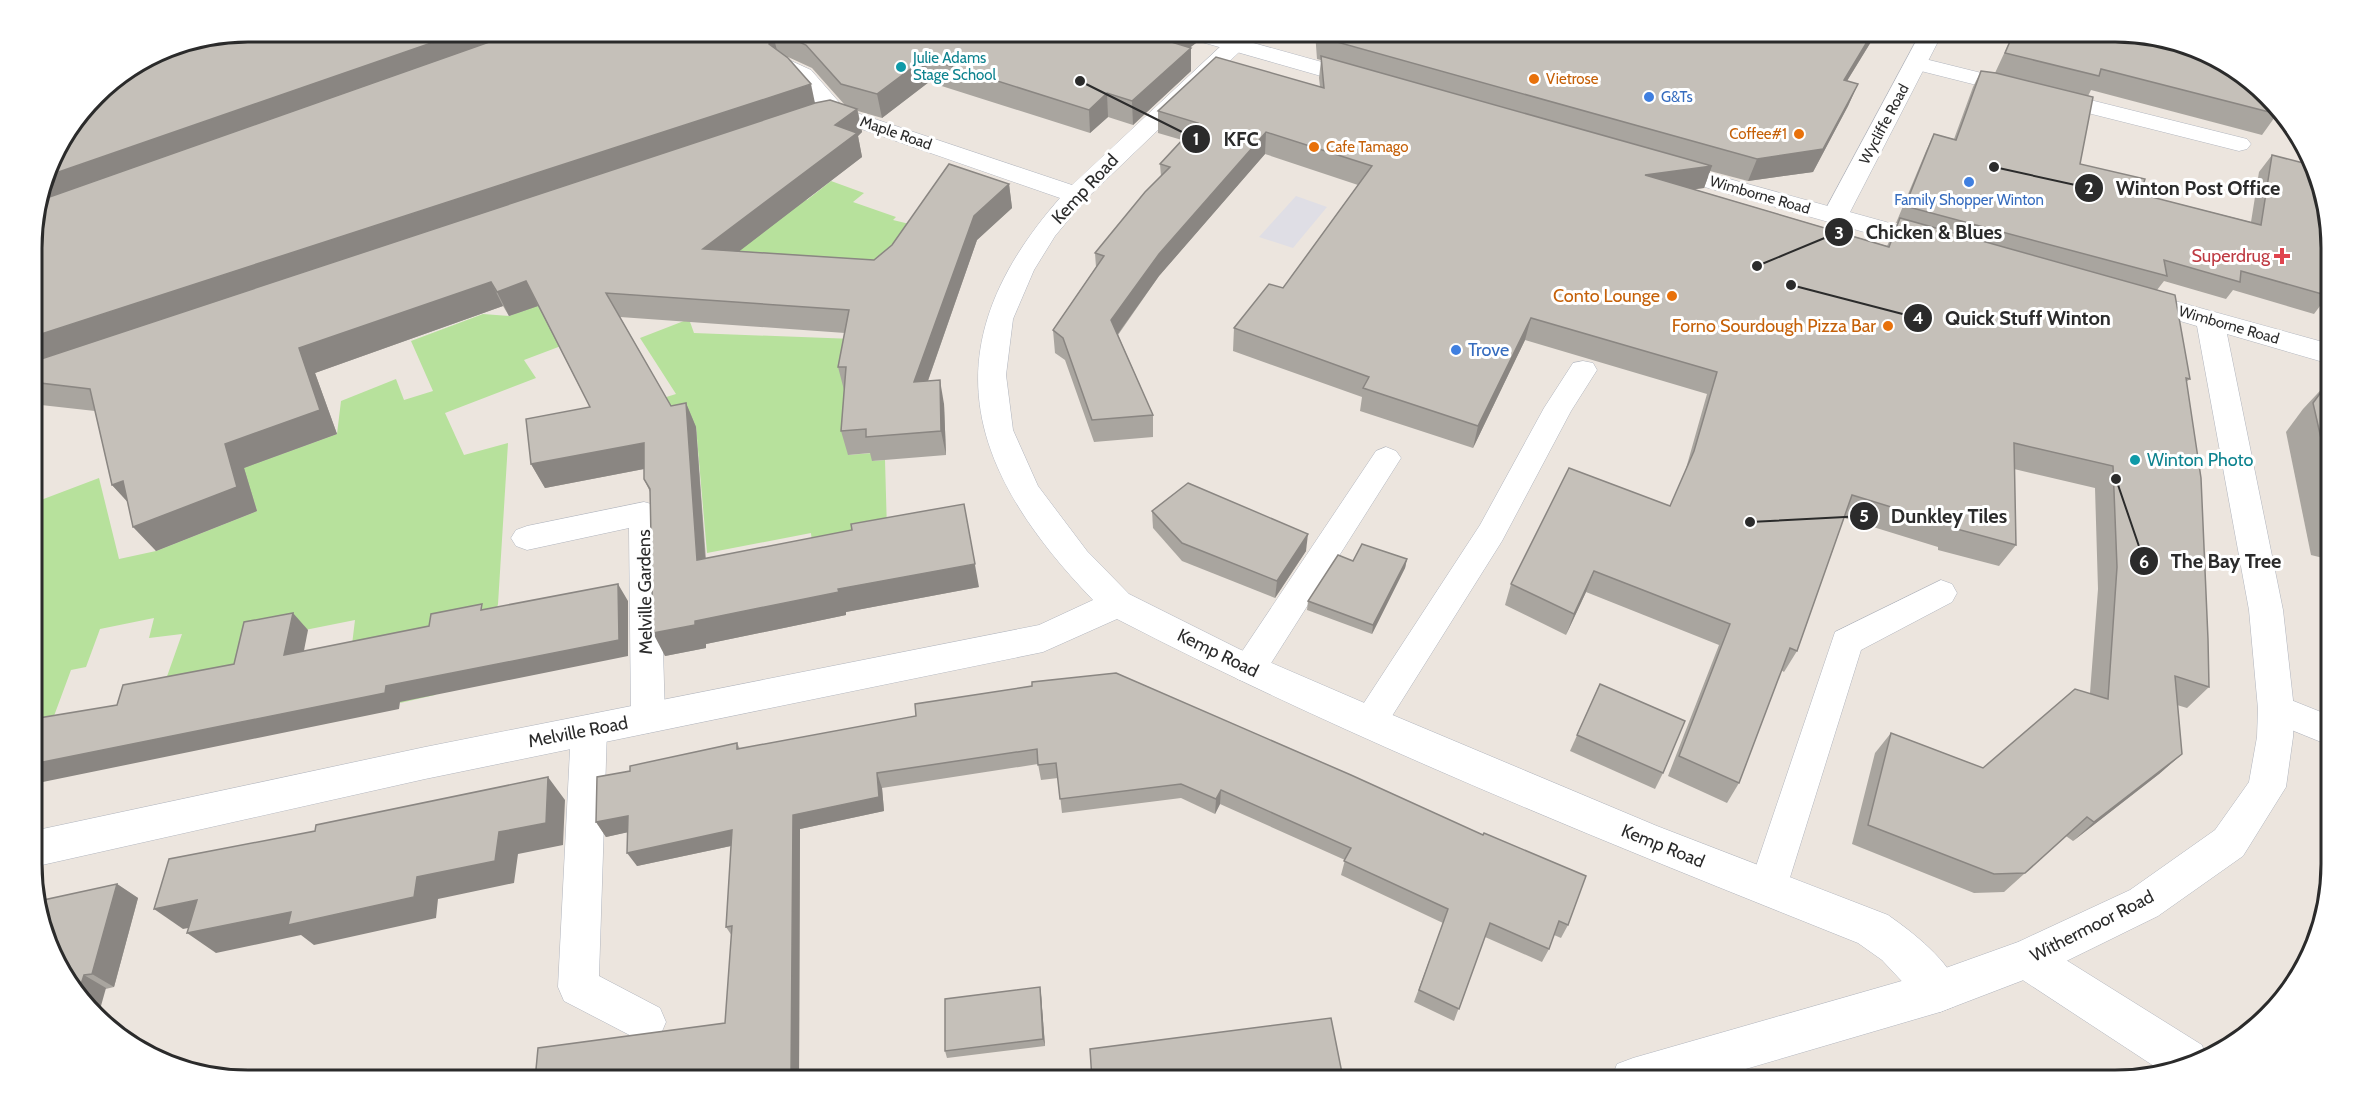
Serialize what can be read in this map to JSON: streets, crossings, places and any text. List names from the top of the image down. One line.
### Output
{"streets":{"street":["Wycliffe Road","Maple Road","Kemp Road","Wimborne Road","Melville Road","Withermoor Road"],"lane":["Melville Gardens"]},"crossings":[["Wycliffe Road","Wimborne Road"],["Maple Road","Kemp Road"],["Kemp Road","Melville Road"],["Kemp Road","Withermoor Road"],["Wimborne Road","Withermoor Road"],["Melville Gardens","Melville Road"]],"places":{"other":["Julie Adams Stage School","Vietrose","KFC","G&Ts","Coffee#1","Cafe Tamago","Winton Post Office","Family Shopper Winton","Chicken & Blues","Quick Stuff Winton","Conto Lounge","Forno Sourdough Pizza Bar","Trove","Winton Photo","The Bay Tree","Dunkley Tiles"],"health":["Superdrug"]}}
